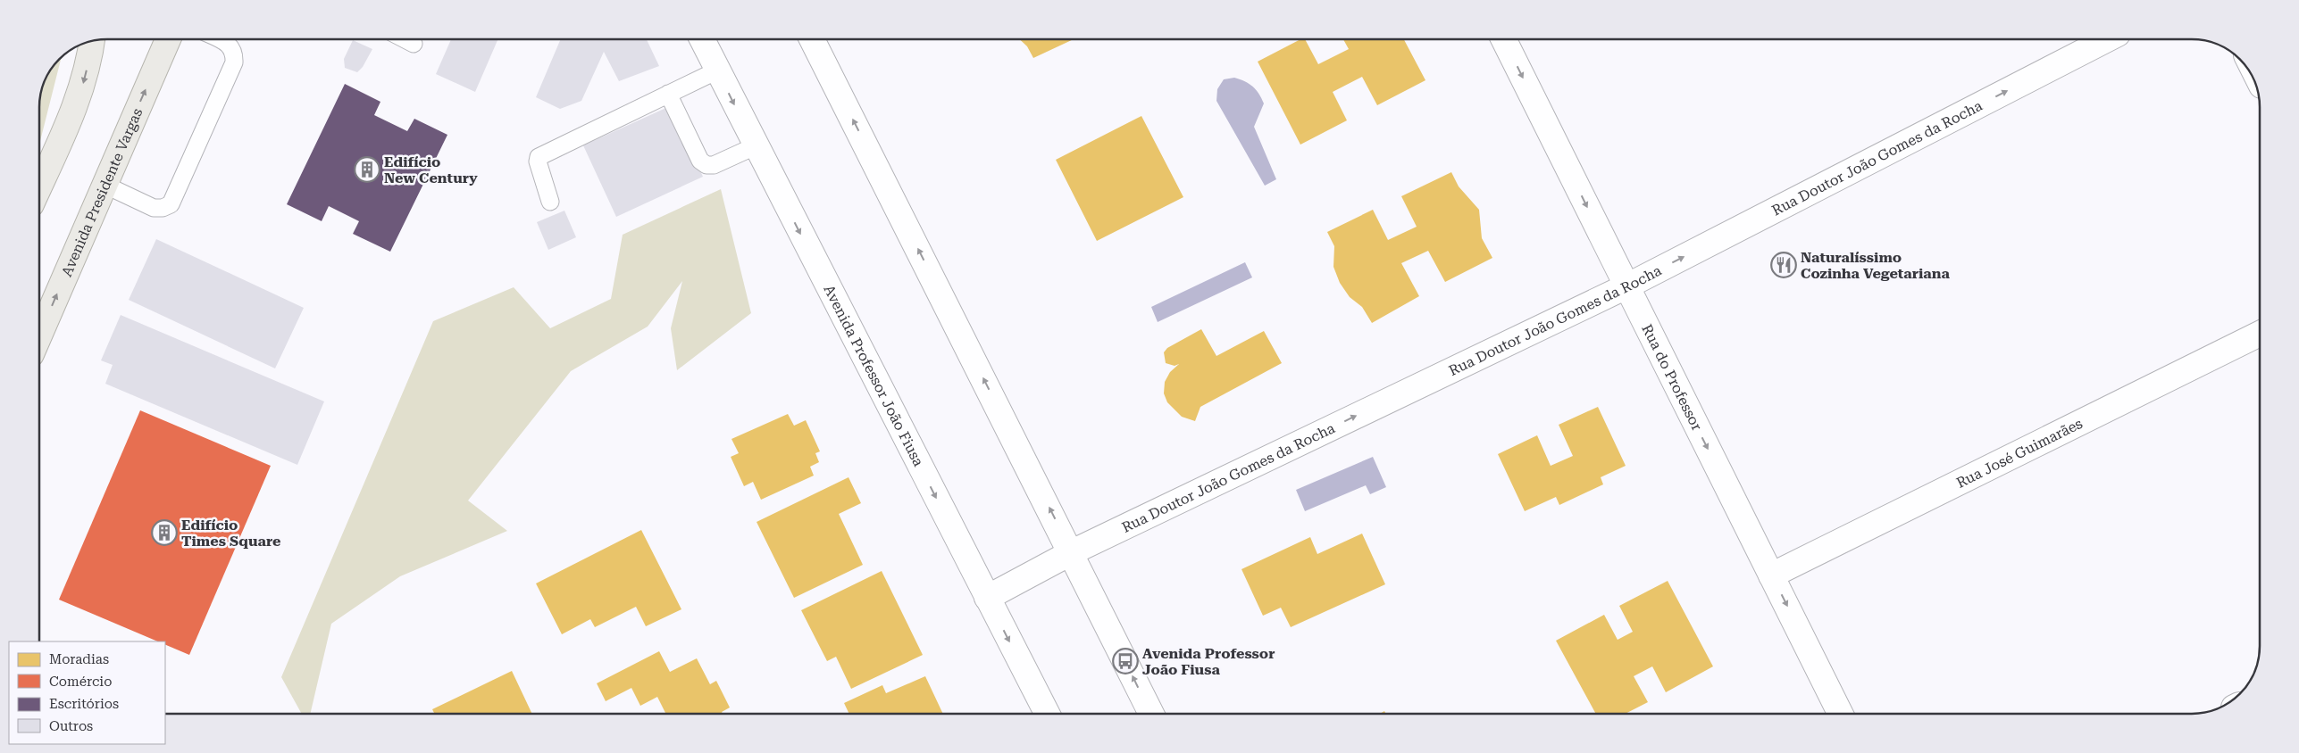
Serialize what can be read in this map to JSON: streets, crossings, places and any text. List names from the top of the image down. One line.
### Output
{"streets":{"main road":["Avenida Presidente Vargas"],"street":["Rua Doutor João Gomes da Rocha","Avenida Professor João Fiusa","Rua do Professor","Rua José Guimarães"]},"crossings":[["Rua Doutor João Gomes da Rocha","Avenida Professor João Fiusa"],["Rua Doutor João Gomes da Rocha","Rua do Professor"],["Rua do Professor","Rua José Guimarães"]],"one_way":["Rua Doutor João Gomes da Rocha","Rua do Professor"],"places":{"building":["Edifício New Century","Edifício Times Square"],"restaurant":["Naturalíssimo Cozinha Vegetariana"],"bus stop":["Avenida Professor João Fiusa"]},"legend":["Moradias","Comércio","Escritórios","Outros"]}
